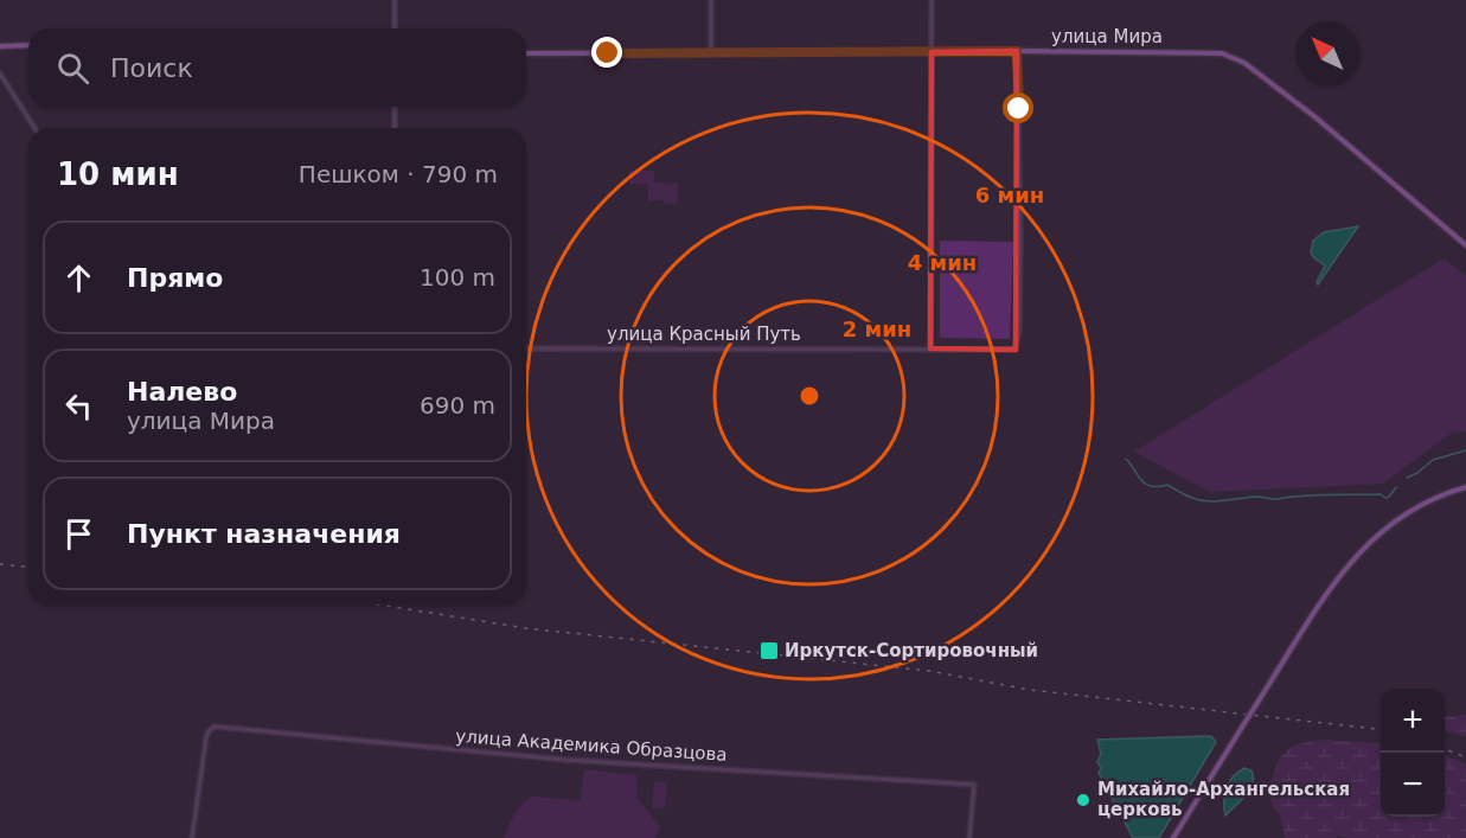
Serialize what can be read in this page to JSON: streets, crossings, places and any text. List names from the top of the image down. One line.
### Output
{"streets":{"main road":["улица Мира"],"street":["улица Красный Путь","улица Академика Образцова"]},"crossings":[["улица Мира","улица Красный Путь"]],"places":{"transit":["Иркутск-Сортировочный"],"other":["Михайло-Архангельская церковь"]},"north":"top left","page":{"search":"Поиск","heading":["10 мин","Пешком · 790 m"],"list":[["Прямо","100 m"],["Налево","улица Мира","690 m"],"Пункт назначения"],"map_buttons":["+","−"]},"rings":["6 мин","4 мин","2 мин"]}
